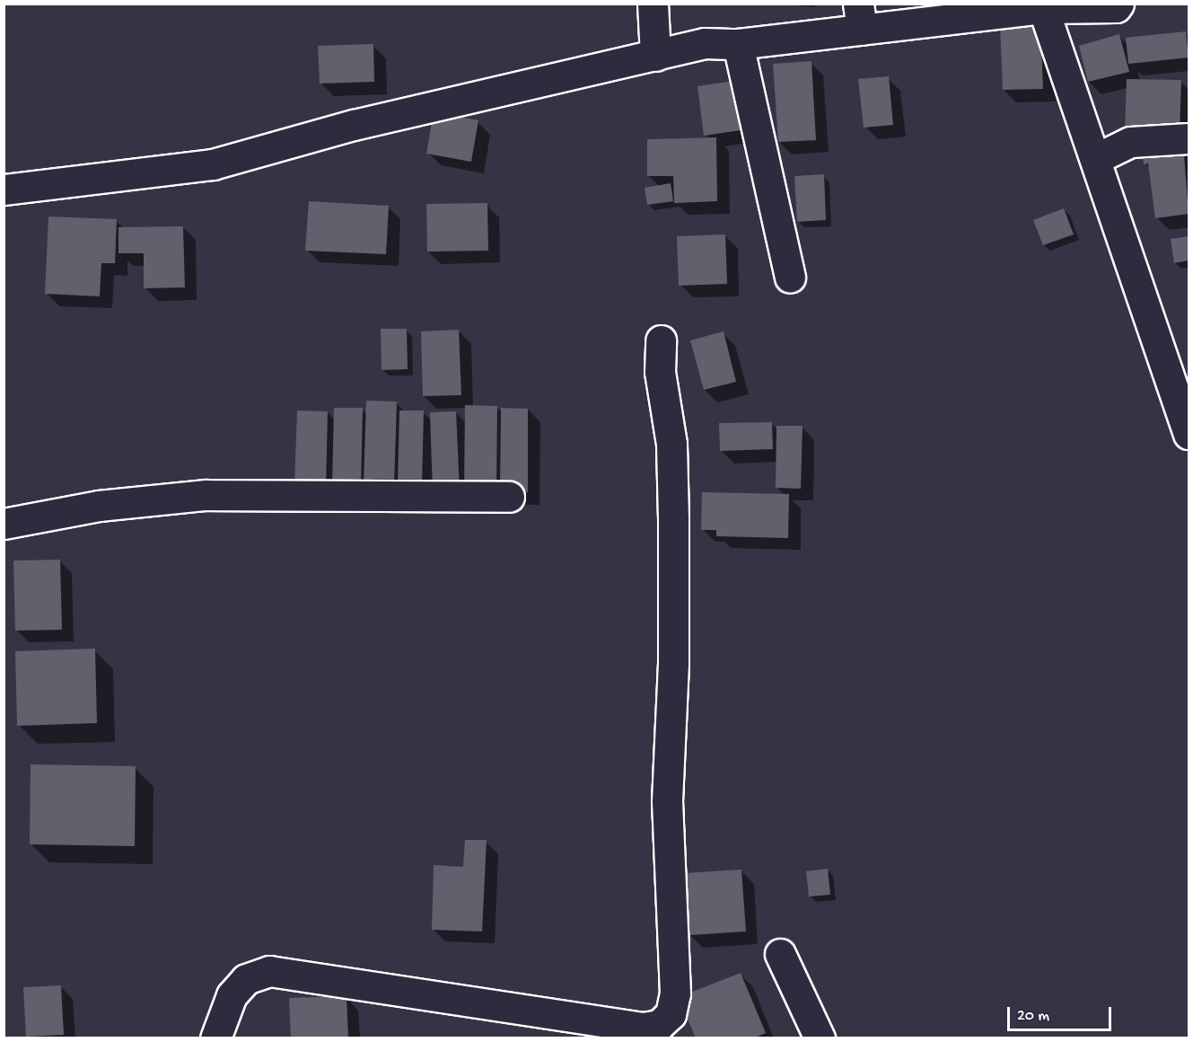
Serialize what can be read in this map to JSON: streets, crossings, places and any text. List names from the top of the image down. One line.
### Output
{"scale_bar":"20 m"}
